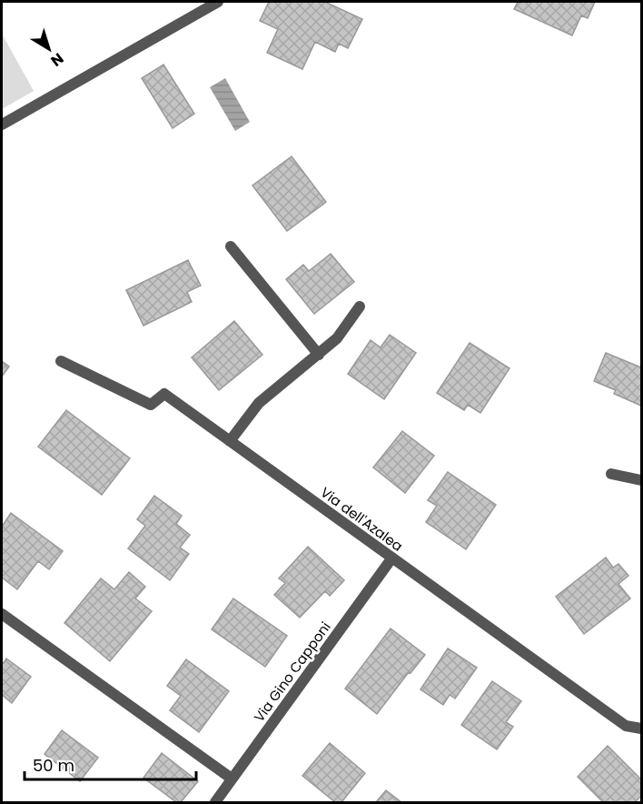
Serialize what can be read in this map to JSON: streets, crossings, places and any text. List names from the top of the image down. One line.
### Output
{"streets":{"street":["Via dell'Azalea","Via Gino Capponi"]},"crossings":[["Via dell'Azalea","Via Gino Capponi"]],"scale_bar":"50 m","north":"bottom right"}
